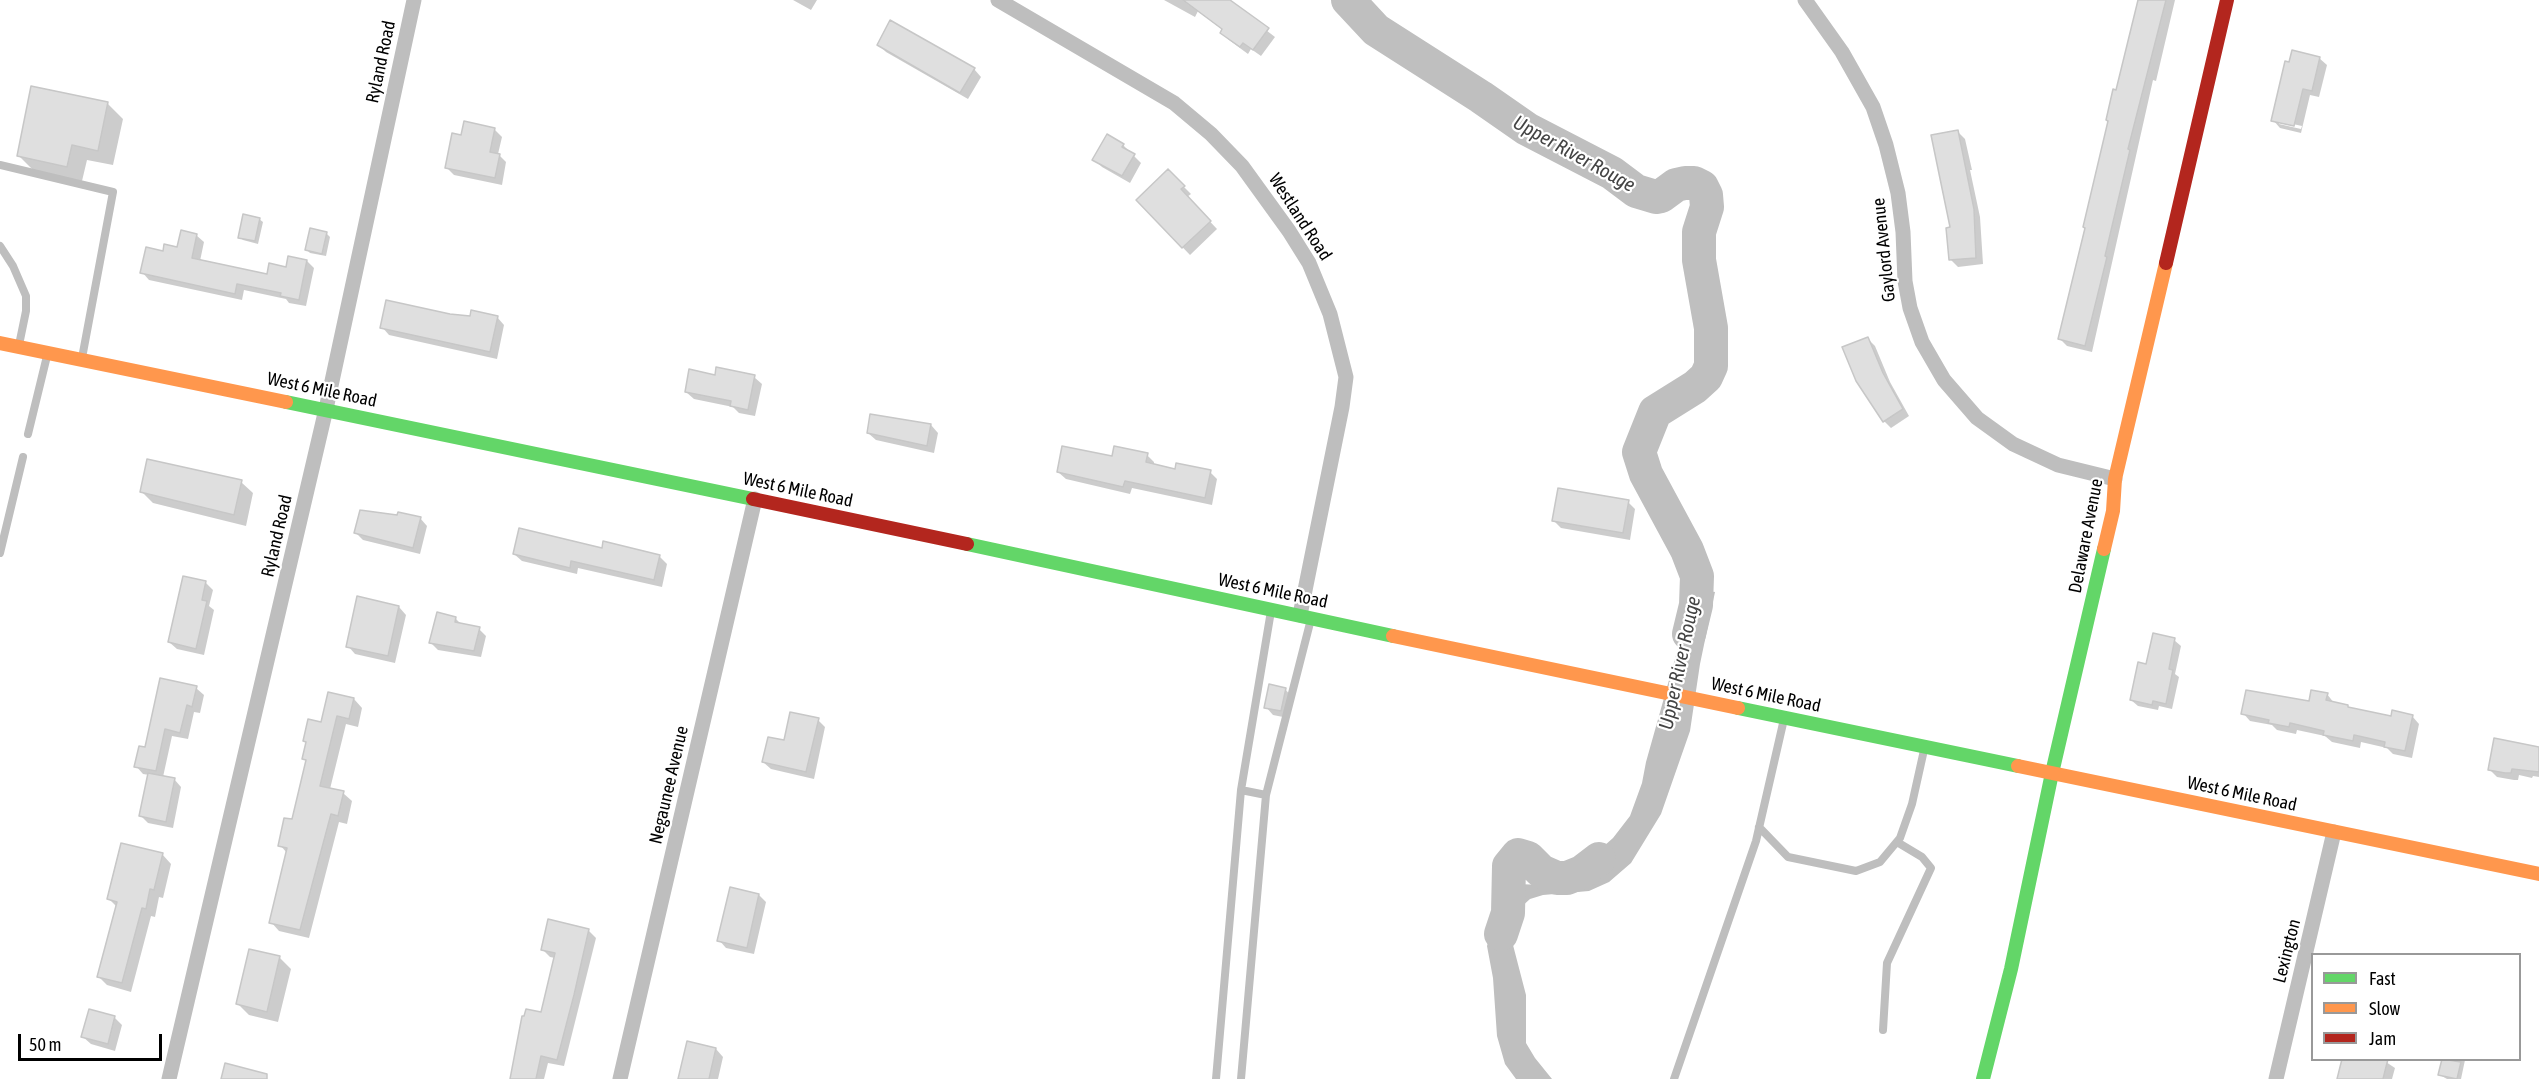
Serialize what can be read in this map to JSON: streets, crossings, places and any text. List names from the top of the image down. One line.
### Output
{"streets":{"main road":["West 6 Mile Road","Delaware Avenue"],"street":["Ryland Road","Westland Road","Gaylord Avenue","Negaunee Avenue","Lexington"]},"crossings":[["Ryland Road","West 6 Mile Road"],["Westland Road","West 6 Mile Road"],["Gaylord Avenue","Delaware Avenue"],["West 6 Mile Road","Delaware Avenue"],["West 6 Mile Road","Negaunee Avenue"],["West 6 Mile Road","Lexington"]],"water":["Upper River Rouge"],"legend":["Fast","Slow","Jam"],"scale_bar":"50 m"}
